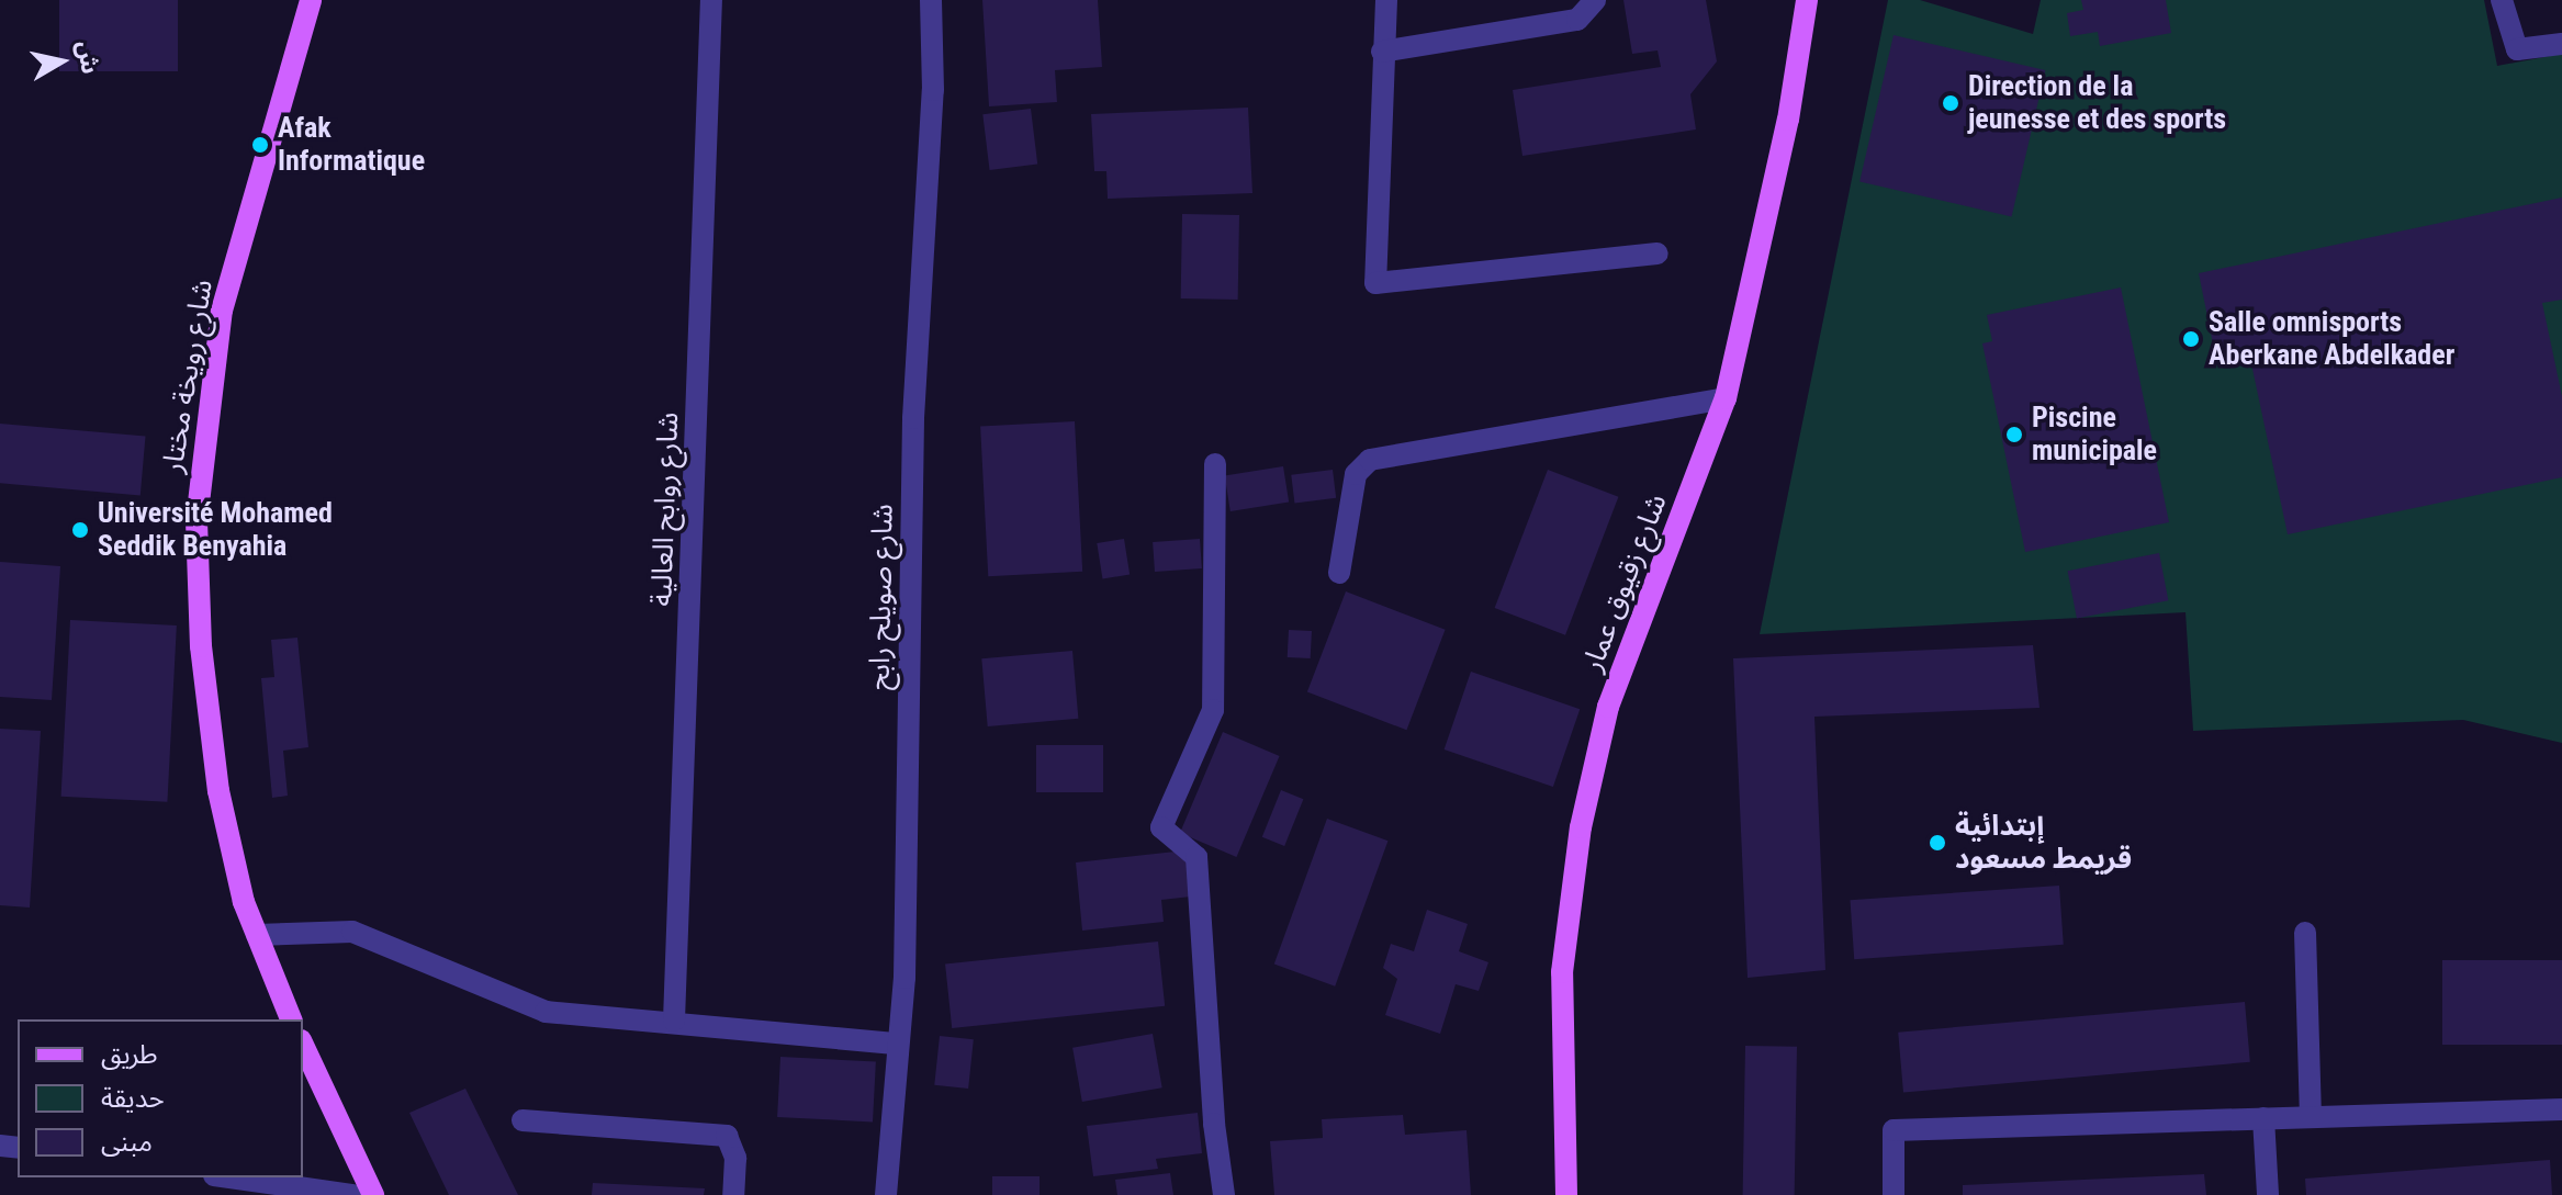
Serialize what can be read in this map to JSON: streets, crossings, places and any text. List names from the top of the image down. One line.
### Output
{"streets":{"main road":["شارع رويخة مختار","شارع زقيوق عمار"],"street":["شارع روابح العالية","شارع صويلح رابح"]},"places":["Direction de la jeunesse et des sports","Afak Informatique","Salle omnisports Aberkane Abdelkader","Piscine municipale","Université Mohamed Seddik Benyahia","إبتدائية قريمط مسعود"],"legend":["طريق","حديقة","مبنى"],"north":"right"}
